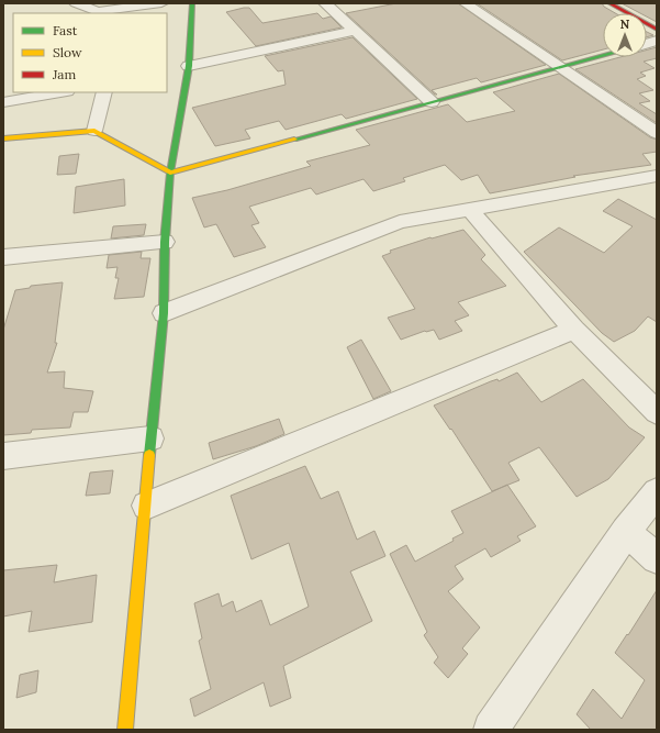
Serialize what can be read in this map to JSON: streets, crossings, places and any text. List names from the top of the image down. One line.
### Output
{"legend":["Fast","Slow","Jam"],"north":"top"}
